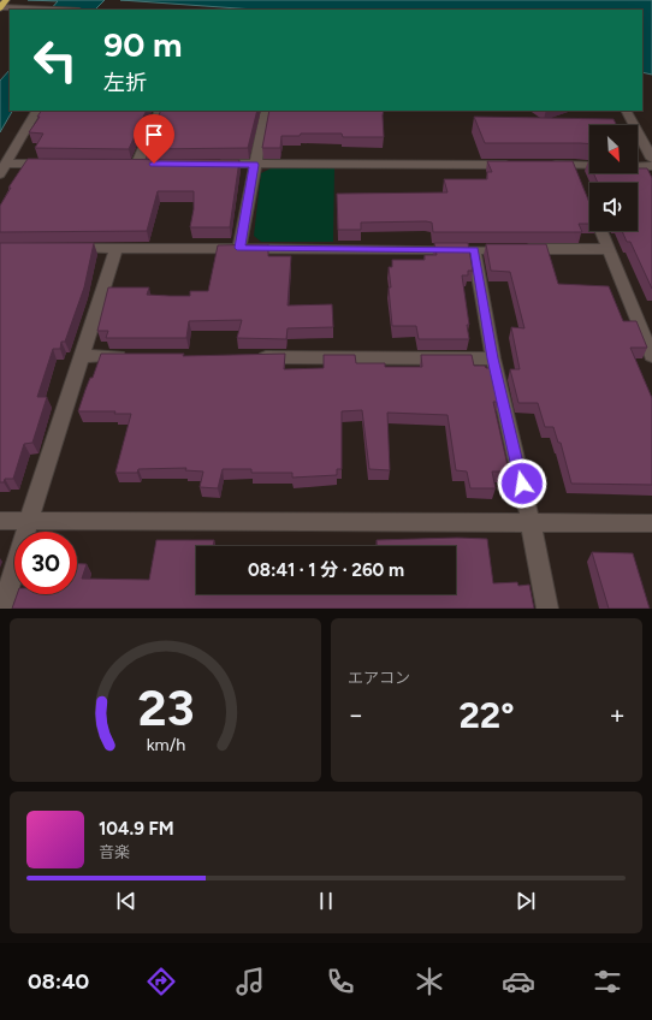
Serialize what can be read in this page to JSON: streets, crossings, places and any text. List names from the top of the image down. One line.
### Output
{"north":"bottom right","page":{"turn":["90 m","左折"],"limit":"30","trip":"08:41 · 1 分 · 260 m","tile":"エアコン","heat":["−","22°","+"],"song":["104.9 FM","音楽"],"tabs":"08:40","gauge":["23","km/h"]}}
